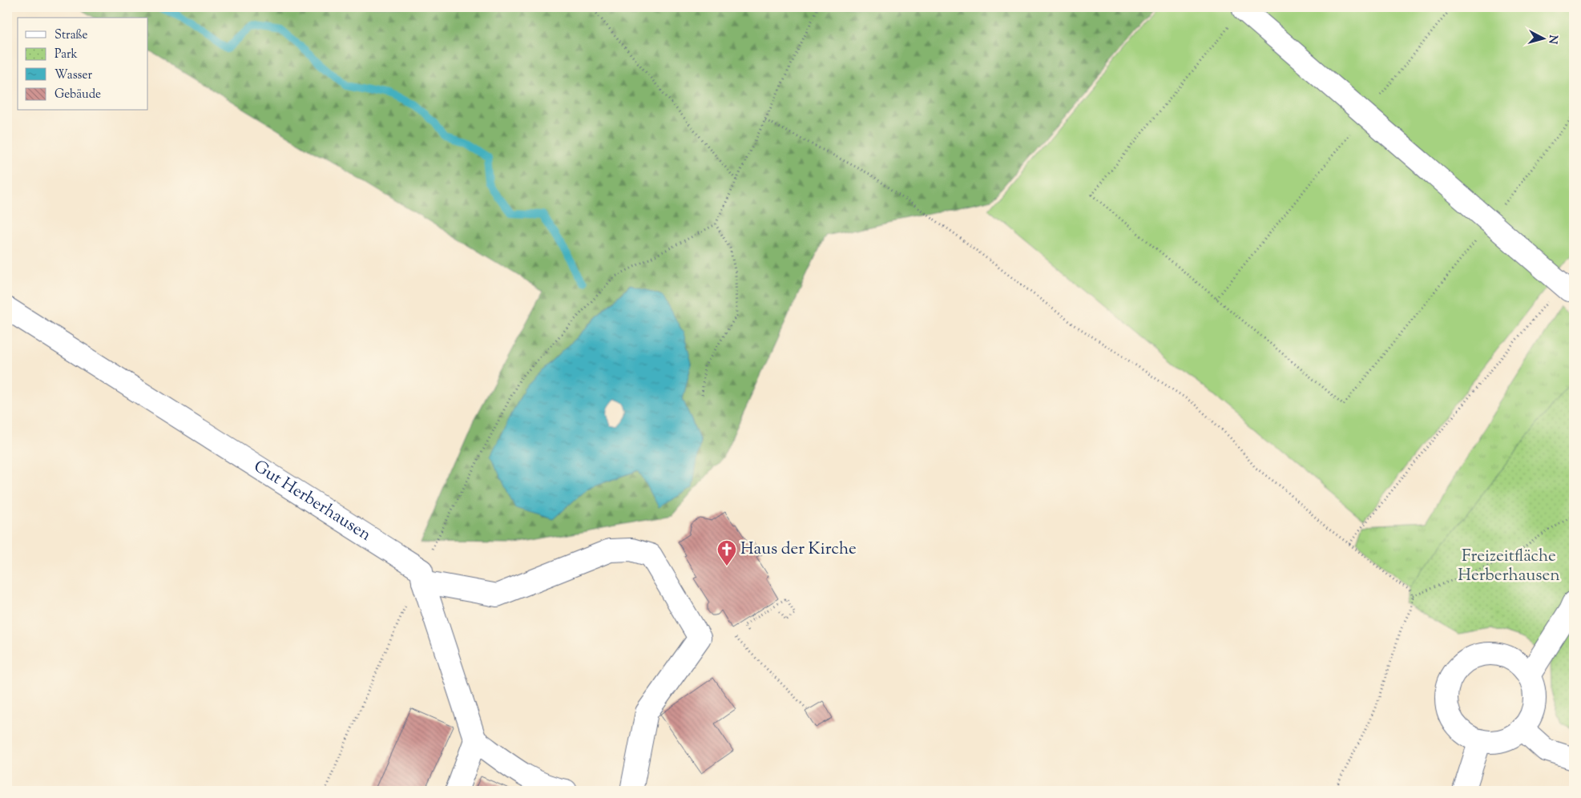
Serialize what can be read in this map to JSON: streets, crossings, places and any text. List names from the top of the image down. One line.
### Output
{"streets":{"street":["Gut Herberhausen"]},"parks":["Freizeitfläche Herberhausen"],"places":{"church":["Haus der Kirche"]},"legend":["Straße","Park","Wasser","Gebäude"],"north":"right"}
